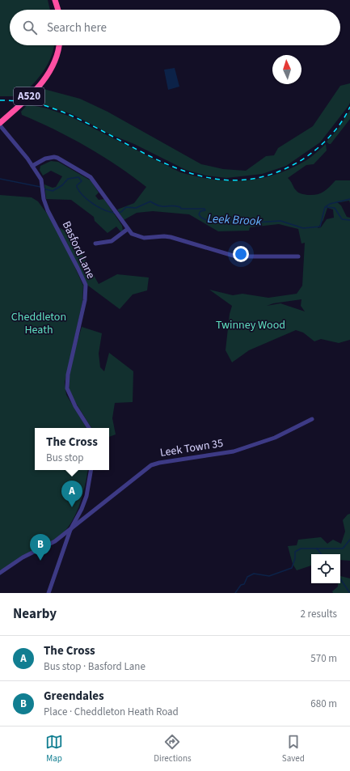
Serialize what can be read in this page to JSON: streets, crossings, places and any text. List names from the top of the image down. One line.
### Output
{"streets":{"highway":["A520"],"street":["Basford Lane","Leek Town 35"]},"crossings":[["A520","Basford Lane"]],"water":["Leek Brook"],"parks":["Cheddleton Heath","Twinney Wood"],"north":"top","page":{"search":"Search here","popup":["The Cross","Bus stop"],"pins":["A","B"],"heading":["Nearby","2 results"],"list":[{"mark":"A","name":"The Cross","note":"Bus stop · Basford Lane","value":"570 m"},{"mark":"B","name":"Greendales","note":"Place · Cheddleton Heath Road","value":"680 m"}],"nav":["Map","Directions","Saved"]}}
